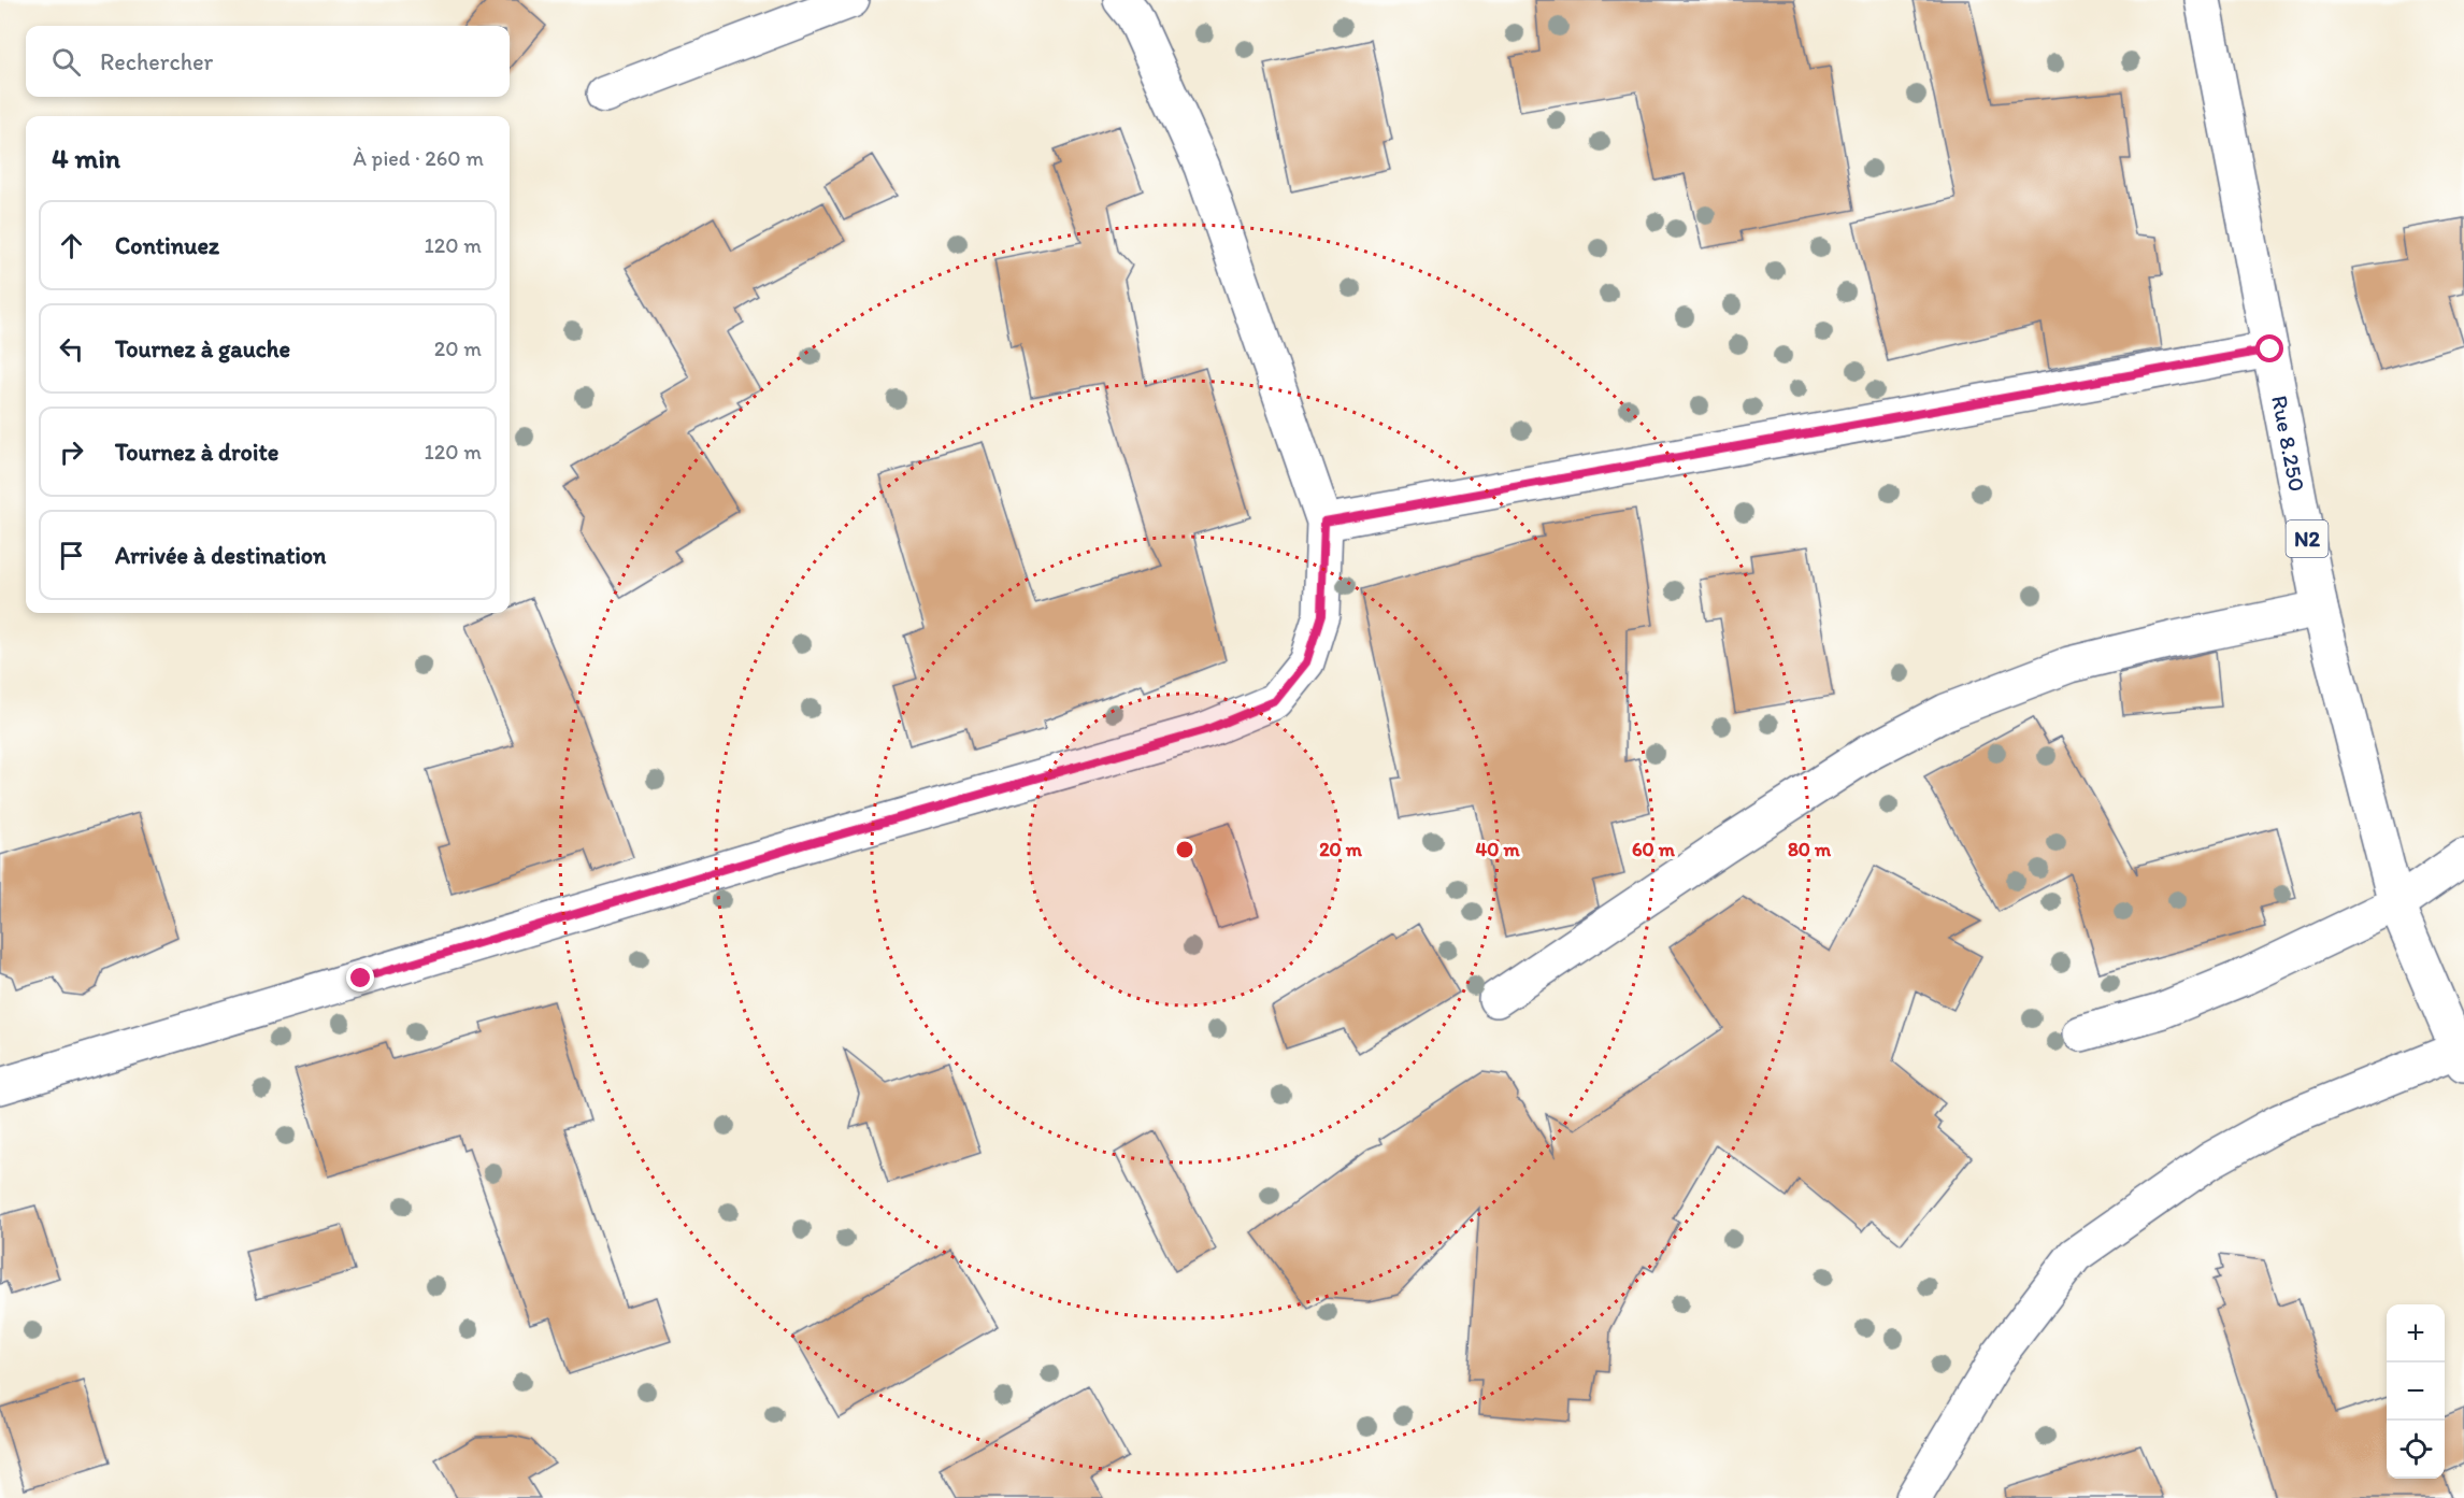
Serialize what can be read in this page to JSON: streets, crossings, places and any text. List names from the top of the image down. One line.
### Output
{"streets":{"main road":["Rue 8.250","N2"]},"page":{"search":"Rechercher","heading":["4 min","À pied · 260 m"],"list":[["Continuez","120 m"],["Tournez à gauche","20 m"],["Tournez à droite","120 m"],"Arrivée à destination"],"map_buttons":["+","−"]},"rings":["20 m","40 m","60 m","80 m"]}
